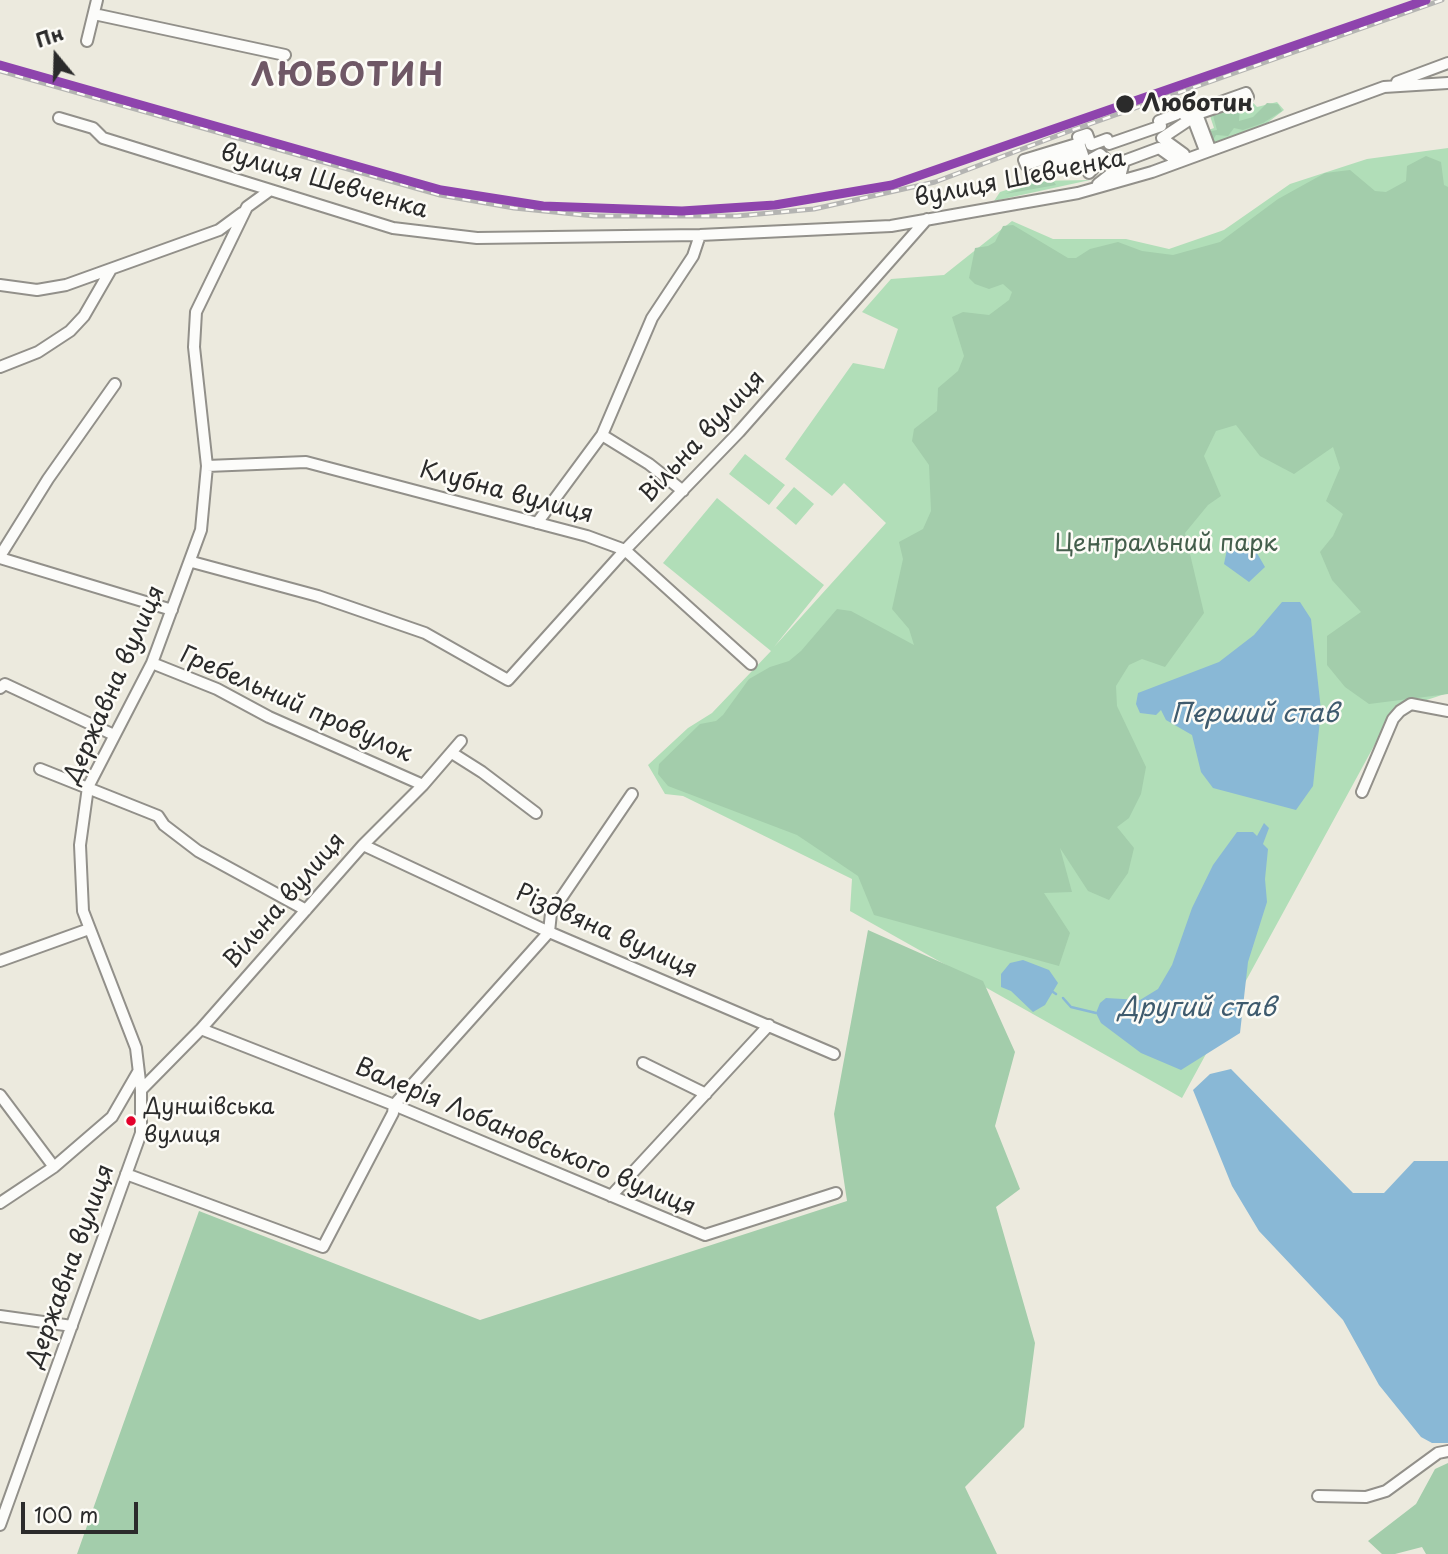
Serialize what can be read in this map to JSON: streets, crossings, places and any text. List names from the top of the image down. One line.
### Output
{"streets":{"street":["вулиця Шевченка","Вільна вулиця","Клубна вулиця","Державна вулиця","Гребельний провулок","Різдвяна вулиця","Валерія Лобановського вулиця"]},"crossings":[["вулиця Шевченка","Вільна вулиця"],["вулиця Шевченка","Державна вулиця"],["Вільна вулиця","Клубна вулиця"],["Вільна вулиця","Державна вулиця"],["Вільна вулиця","Гребельний провулок"],["Вільна вулиця","Різдвяна вулиця"],["Вільна вулиця","Валерія Лобановського вулиця"],["Клубна вулиця","Державна вулиця"],["Державна вулиця","Гребельний провулок"]],"districts":["ЛЮБОТИН"],"water":["Перший став","Другий став"],"parks":["Центральний парк"],"places":["Люботин","Дуншівська вулиця"],"scale_bar":"100 m","north":"top"}
